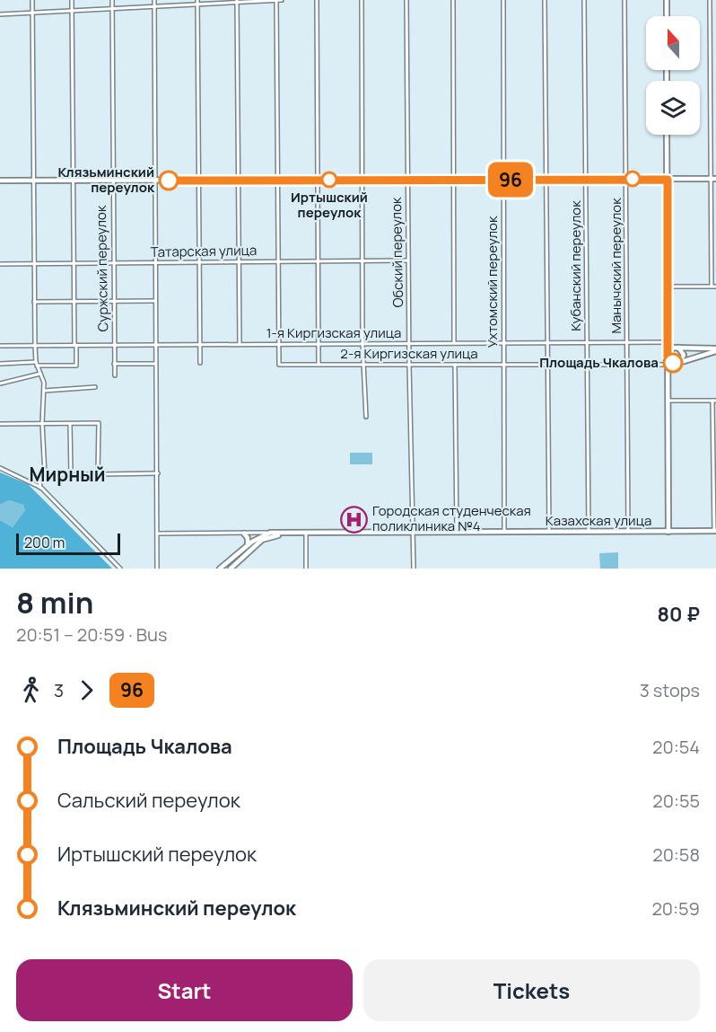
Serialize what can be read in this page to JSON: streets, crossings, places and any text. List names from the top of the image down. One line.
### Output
{"streets":{"main road":["Казахская улица"],"street":["Татарская улица","Обский переулок","Кубанский переулок","Манычский переулок","Суржский переулок","Ухтомский переулок","1-я Киргизская улица","2-я Киргизская улица"]},"crossings":[["Татарская улица","Обский переулок"],["Татарская улица","Суржский переулок"],["Обский переулок","1-я Киргизская улица"],["Обский переулок","2-я Киргизская улица"],["Обский переулок","Казахская улица"],["Кубанский переулок","1-я Киргизская улица"],["Кубанский переулок","2-я Киргизская улица"],["Кубанский переулок","Казахская улица"],["Манычский переулок","1-я Киргизская улица"],["Манычский переулок","2-я Киргизская улица"],["Манычский переулок","Казахская улица"],["Суржский переулок","1-я Киргизская улица"],["Ухтомский переулок","1-я Киргизская улица"],["Ухтомский переулок","2-я Киргизская улица"],["Ухтомский переулок","Казахская улица"],["1-я Киргизская улица","2-я Киргизская улица"]],"districts":["Мирный"],"places":{"other":["Иртышский переулок","Клязьминский переулок","Площадь Чкалова"],"hospital":["Городская студенческая поликлиника №4"]},"lines":["bus line 96"],"scale_bar":"200 m","north":"top","page":{"on_map":"96","scale":"200 m","heading":["8 min","20:51 – 20:59 · Bus","80 ₽"],"legs":["3","96","3 stops"],"list":[{"name":"Площадь Чкалова","value":"20:54"},{"name":"Сальский переулок","value":"20:55"},{"name":"Иртышский переулок","value":"20:58"},{"name":"Клязьминский переулок","value":"20:59"}],"buttons":["Start","Tickets"]}}
